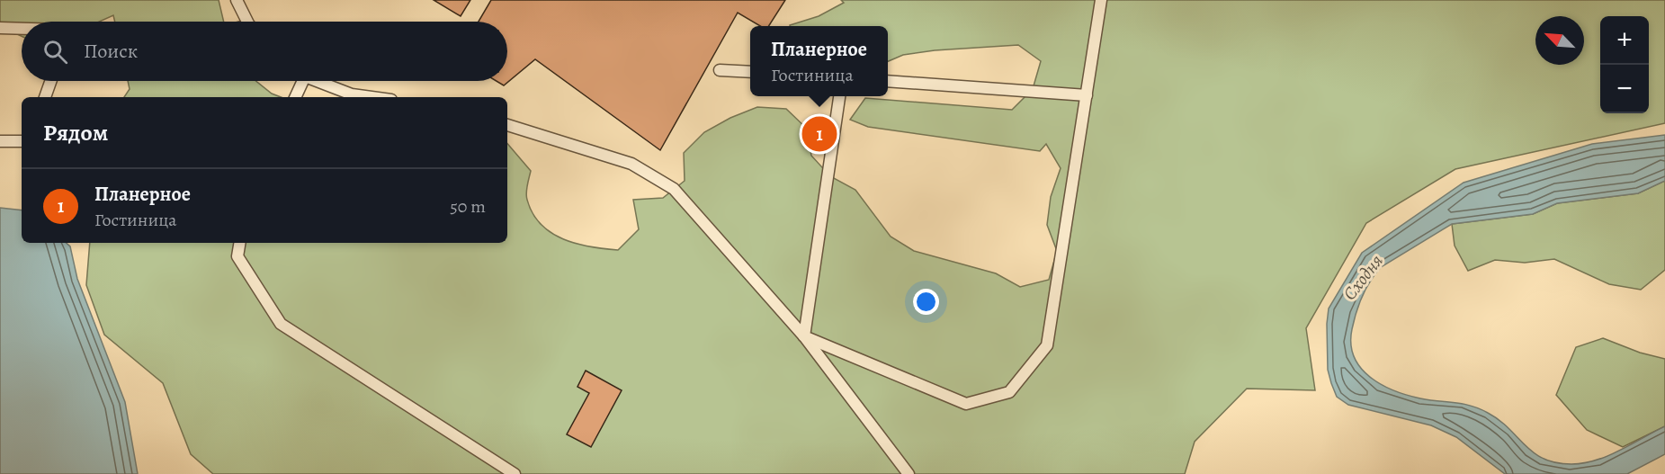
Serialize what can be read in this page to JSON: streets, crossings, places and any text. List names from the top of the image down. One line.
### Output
{"water":["Сходня"],"north":"top left","page":{"map_buttons":["+","−"],"search":"Поиск","popup":["Планерное","Гостиница"],"heading":"Рядом","pins":"1","list":[{"mark":"1","name":"Планерное","note":"Гостиница","value":"50 m"}]}}
